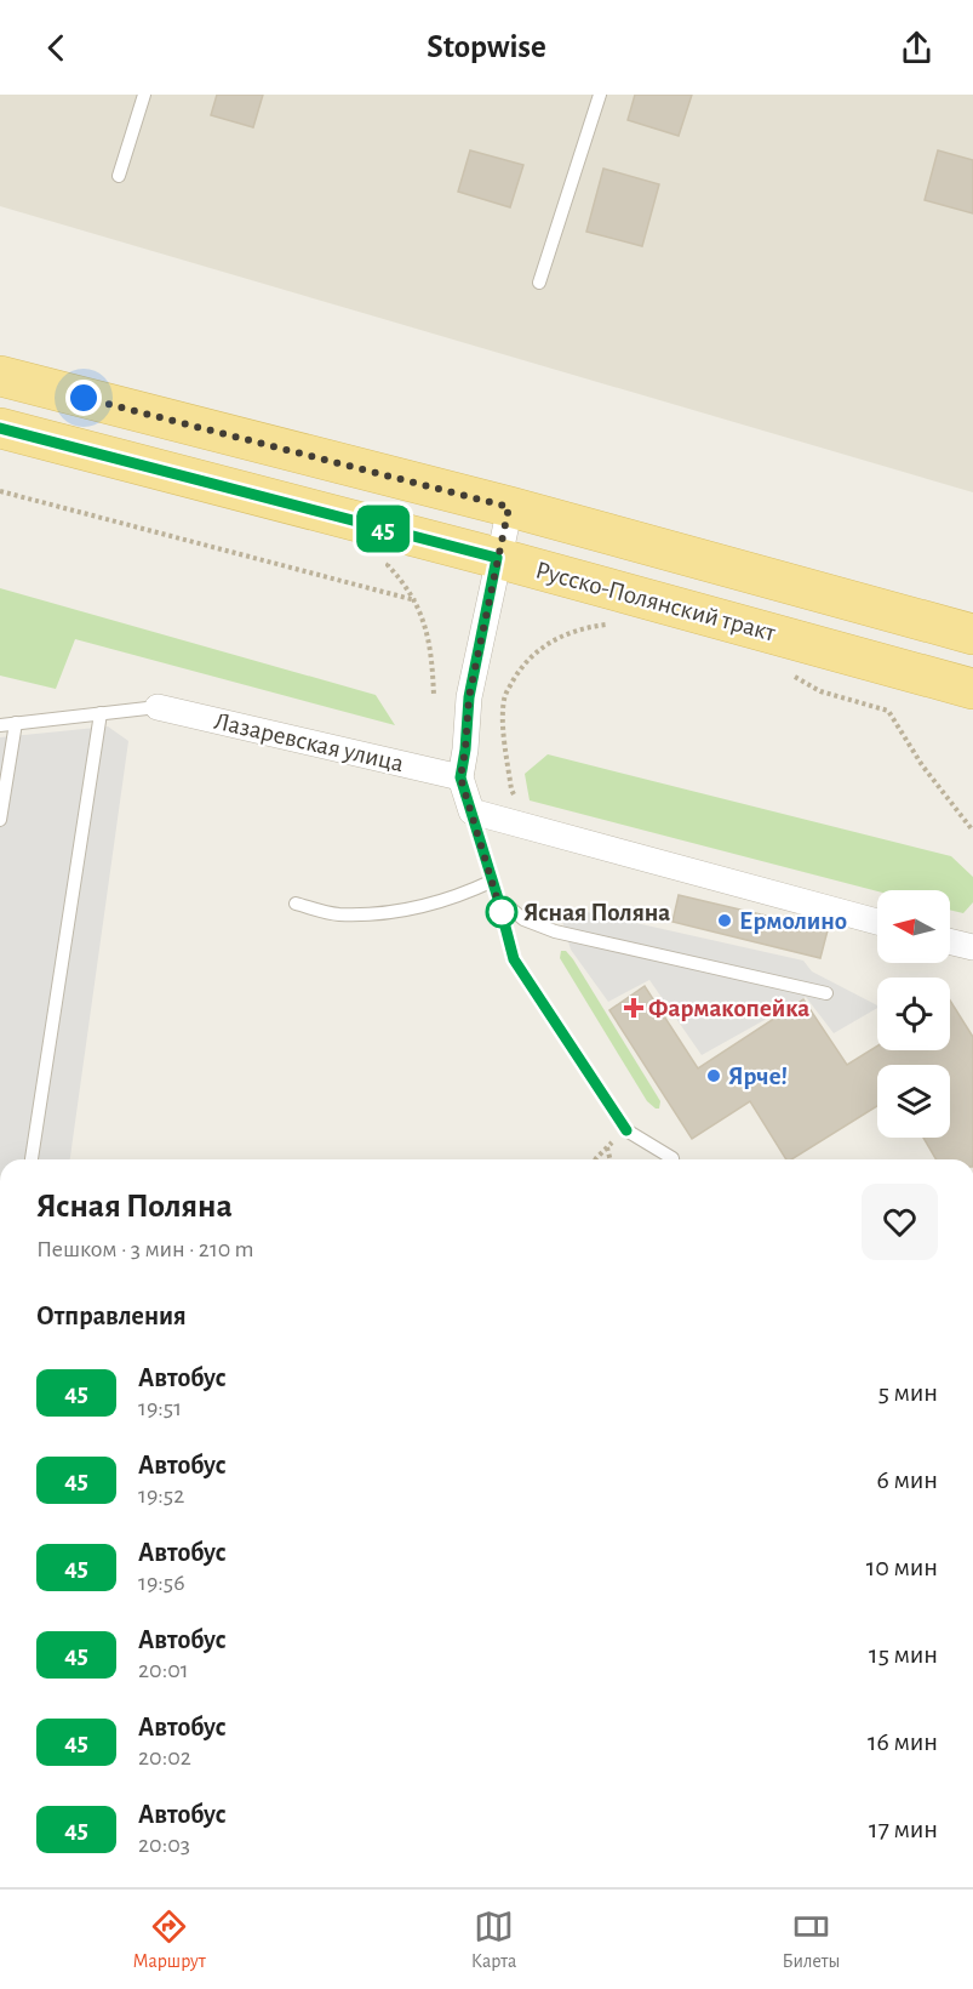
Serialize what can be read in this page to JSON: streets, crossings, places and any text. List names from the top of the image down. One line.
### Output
{"streets":{"main road":["Русско-Полянский тракт"],"street":["Лазаревская улица"]},"places":{"other":["Ясная Поляна","Ермолино","Ярче!"],"health":["Фармакопейка"]},"lines":["bus line 45"],"north":"left","page":{"header":"Stopwise","on_map":"45","heading":[["Ясная Поляна","Пешком · 3 мин · 210 m"],"Отправления"],"list":[{"mark":"45","name":"Автобус","note":"19:51","value":"5 мин"},{"mark":"45","name":"Автобус","note":"19:52","value":"6 мин"},{"mark":"45","name":"Автобус","note":"19:56","value":"10 мин"},{"mark":"45","name":"Автобус","note":"20:01","value":"15 мин"},{"mark":"45","name":"Автобус","note":"20:02","value":"16 мин"},{"mark":"45","name":"Автобус","note":"20:03","value":"17 мин"}],"tabs":["Маршрут","Карта","Билеты"]}}
